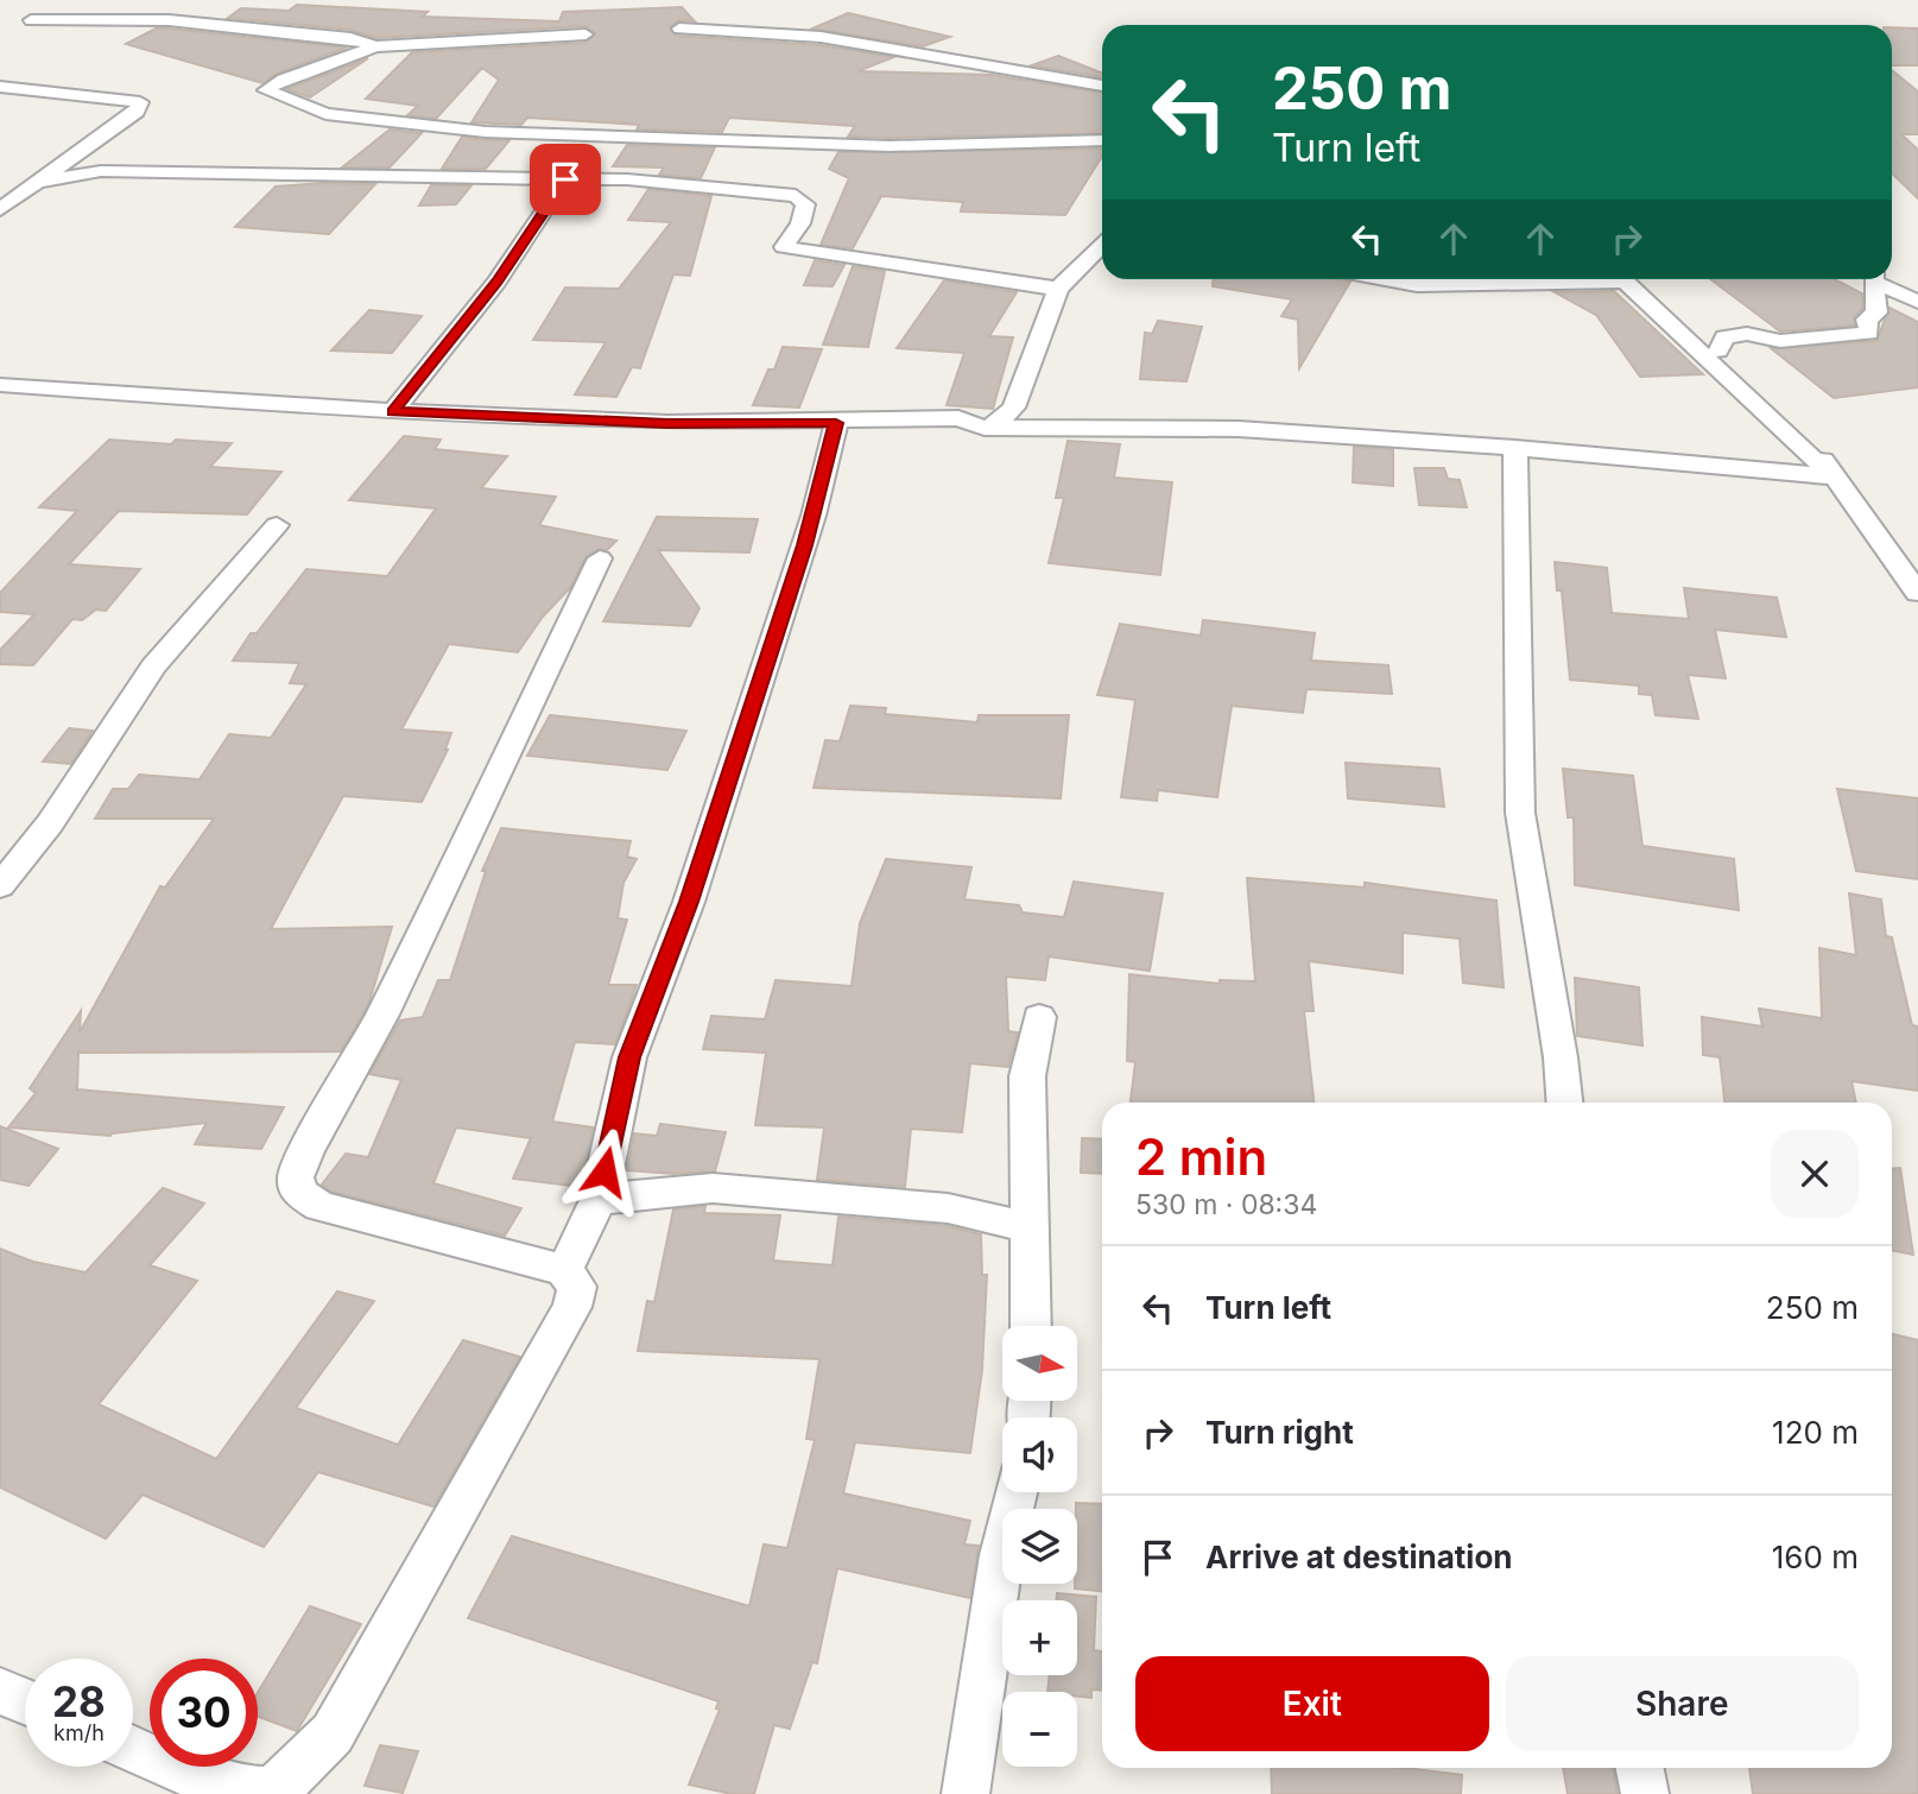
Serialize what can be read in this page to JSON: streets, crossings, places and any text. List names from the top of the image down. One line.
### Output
{"north":"right","page":{"turn":["250 m","Turn left"],"heading":["2 min","530 m · 08:34"],"list":[{"name":"Turn left","value":"250 m"},{"name":"Turn right","value":"120 m"},{"name":"Arrive at destination","value":"160 m"}],"map_buttons":["+","−"],"buttons":["Exit","Share"],"speed":"28 km/h","limit":"30"}}
